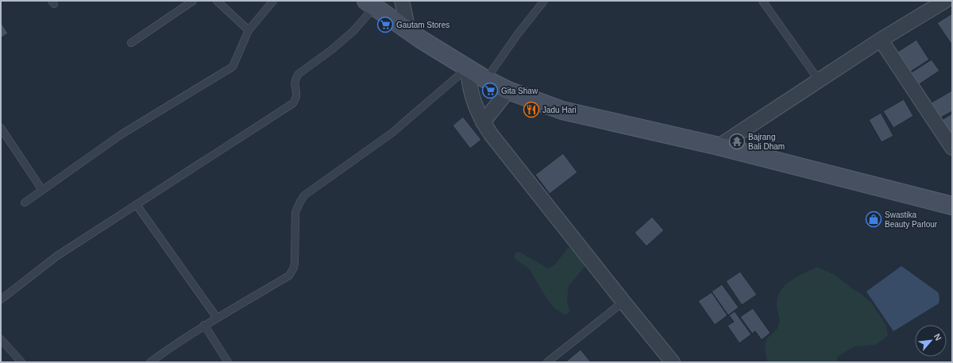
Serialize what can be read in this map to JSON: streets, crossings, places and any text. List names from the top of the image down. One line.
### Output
{"places":{"supermarket":["Gautam Stores","Gita Shaw"],"restaurant":["Jadu Hari"],"temple":["Bajrang Bali Dham"],"shop":["Swastika Beauty Parlour"]},"north":"top right"}
